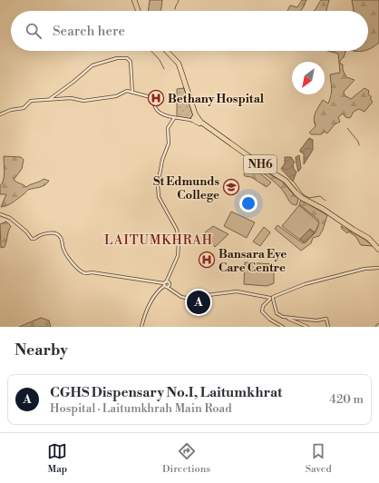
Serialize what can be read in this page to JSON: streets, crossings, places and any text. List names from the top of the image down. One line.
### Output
{"streets":{"highway":["NH6"]},"districts":["LAITUMKHRAH"],"places":{"hospital":["Bethany Hospital","Bansara Eye Care Centre"],"school or university":["St Edmunds College"]},"north":"bottom left","page":{"search":"Search here","pins":"A","heading":"Nearby","list":[{"mark":"A","name":"CGHS Dispensary No.I, Laitumkhrat","note":"Hospital · Laitumkhrah Main Road","value":"420 m"}],"nav":["Map","Directions","Saved"]}}
